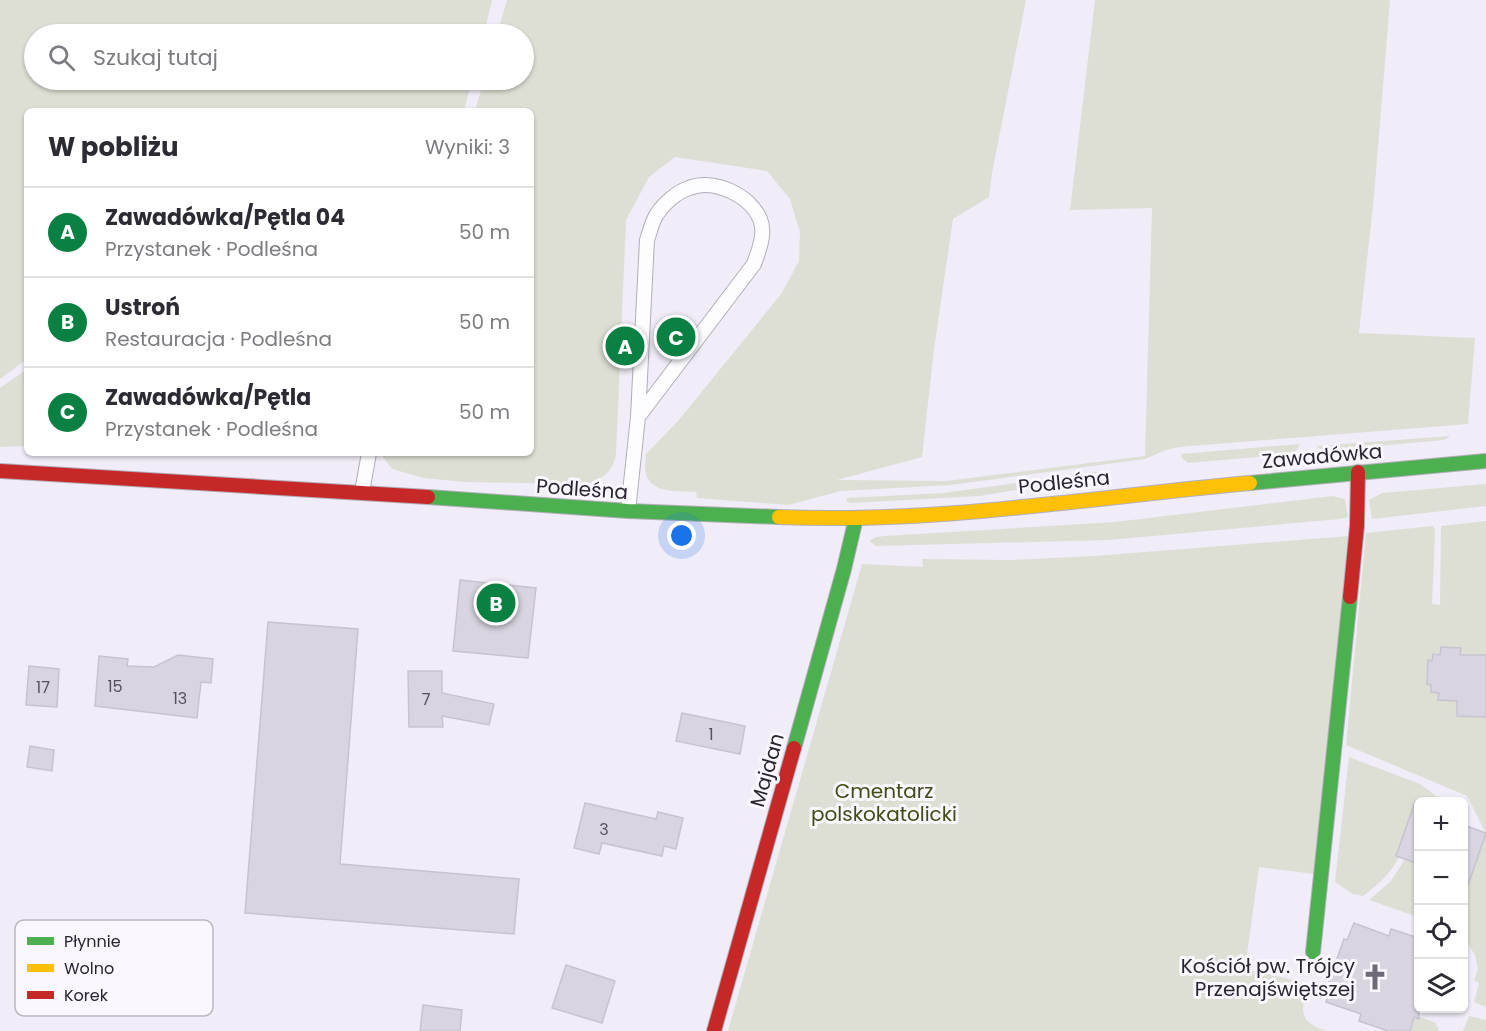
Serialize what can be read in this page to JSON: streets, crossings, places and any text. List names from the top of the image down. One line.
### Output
{"streets":{"main road":["Zawadówka","Podleśna","Majdan"]},"crossings":[["Zawadówka","Podleśna"],["Podleśna","Majdan"]],"parks":["Cmentarz polskokatolicki"],"places":{"church":["Kościół pw. Trójcy Przenajświętszej"]},"house_numbers":["15","17","13","7","1","3"],"legend":["Płynnie","Wolno","Korek"],"page":{"search":"Szukaj tutaj","heading":["W pobliżu","Wyniki: 3"],"list":[{"mark":"A","name":"Zawadówka/Pętla 04","note":"Przystanek · Podleśna","value":"50 m"},{"mark":"B","name":"Ustroń","note":"Restauracja · Podleśna","value":"50 m"},{"mark":"C","name":"Zawadówka/Pętla","note":"Przystanek · Podleśna","value":"50 m"}],"pins":["C","A","B"],"map_buttons":["+","−"]}}
